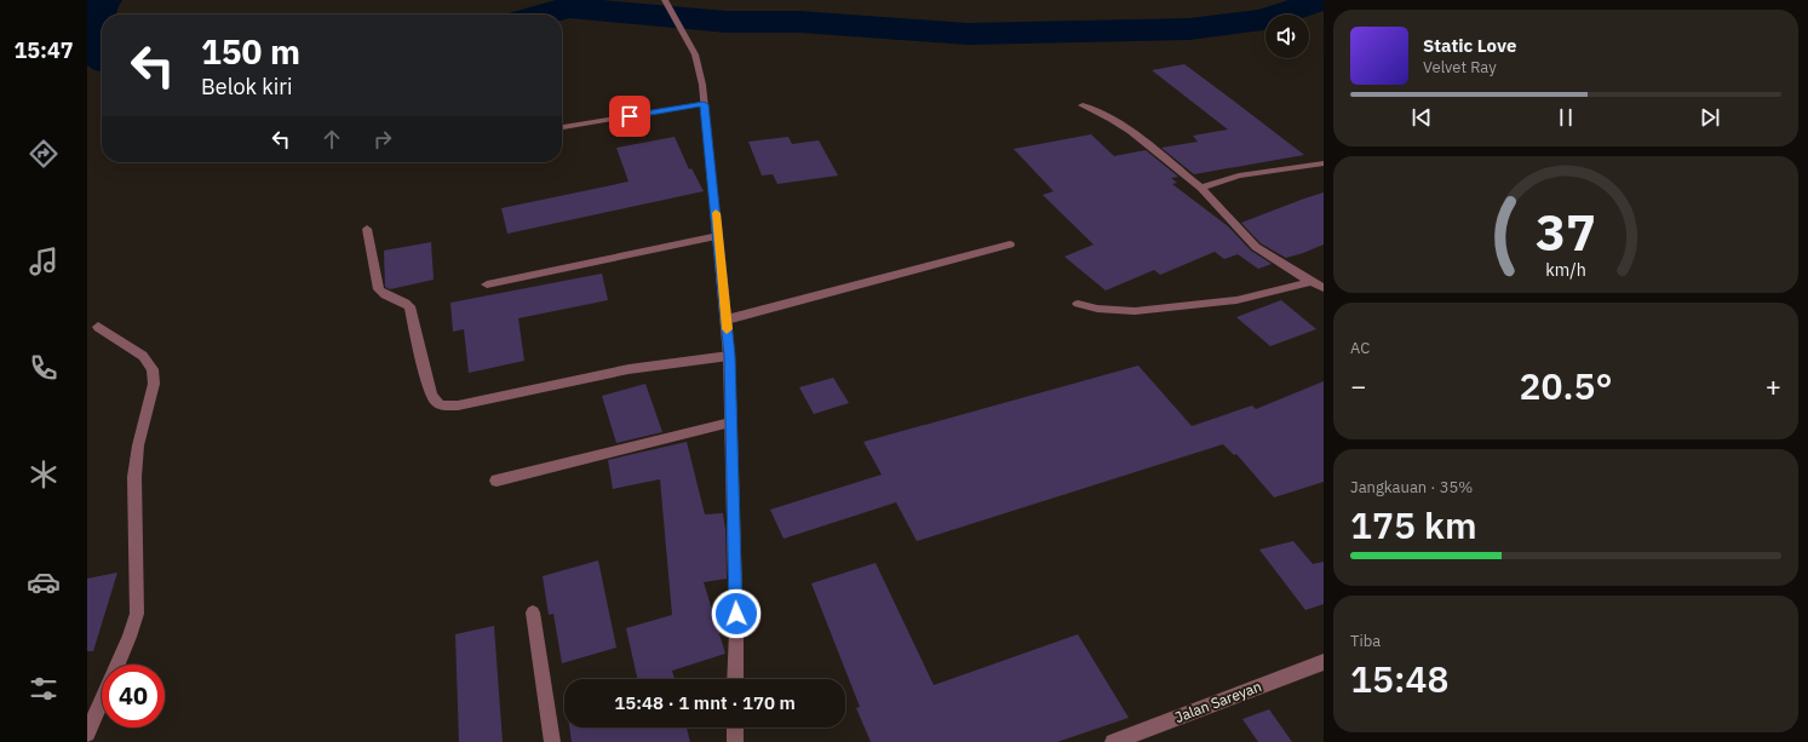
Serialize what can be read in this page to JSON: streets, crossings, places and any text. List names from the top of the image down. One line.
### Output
{"streets":{"street":["Jalan Sareyan"]},"page":{"tabs":"15:47","turn":["150 m","Belok kiri"],"song":["Static Love","Velvet Ray"],"tile":["AC",["Jangkauan · 35%","175 km"],["Tiba","15:48"]],"heat":["−","20.5°","+"],"limit":"40","trip":"15:48 · 1 mnt · 170 m","gauge":["37","km/h"]}}
